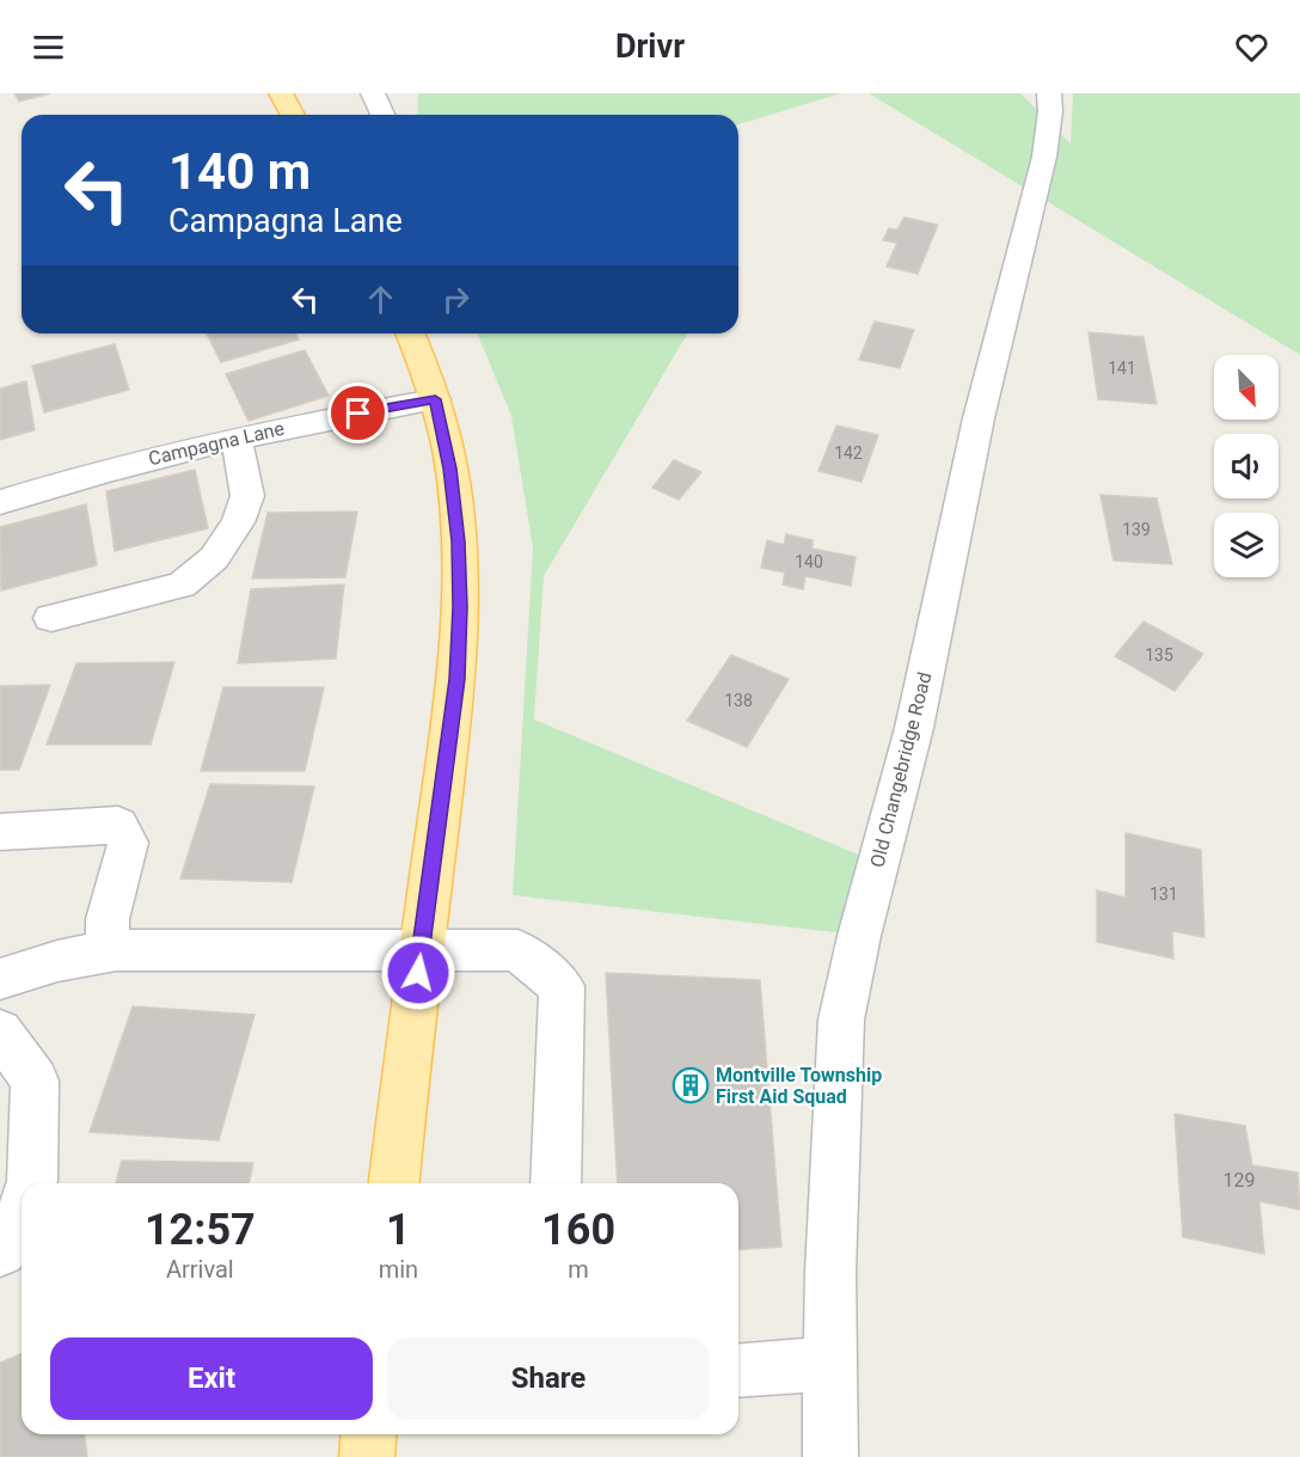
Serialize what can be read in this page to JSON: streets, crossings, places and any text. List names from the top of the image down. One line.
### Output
{"streets":{"street":["Campagna Lane","Old Changebridge Road"]},"places":{"building":["Montville Township First Aid Squad"]},"house_numbers":["141","142","139","140","135","138","131","129"],"north":"bottom right","page":{"header":"Drivr","turn":["140 m","Campagna Lane"],"eta":["12:57","Arrival","1","min","160","m"],"buttons":["Exit","Share"]}}
